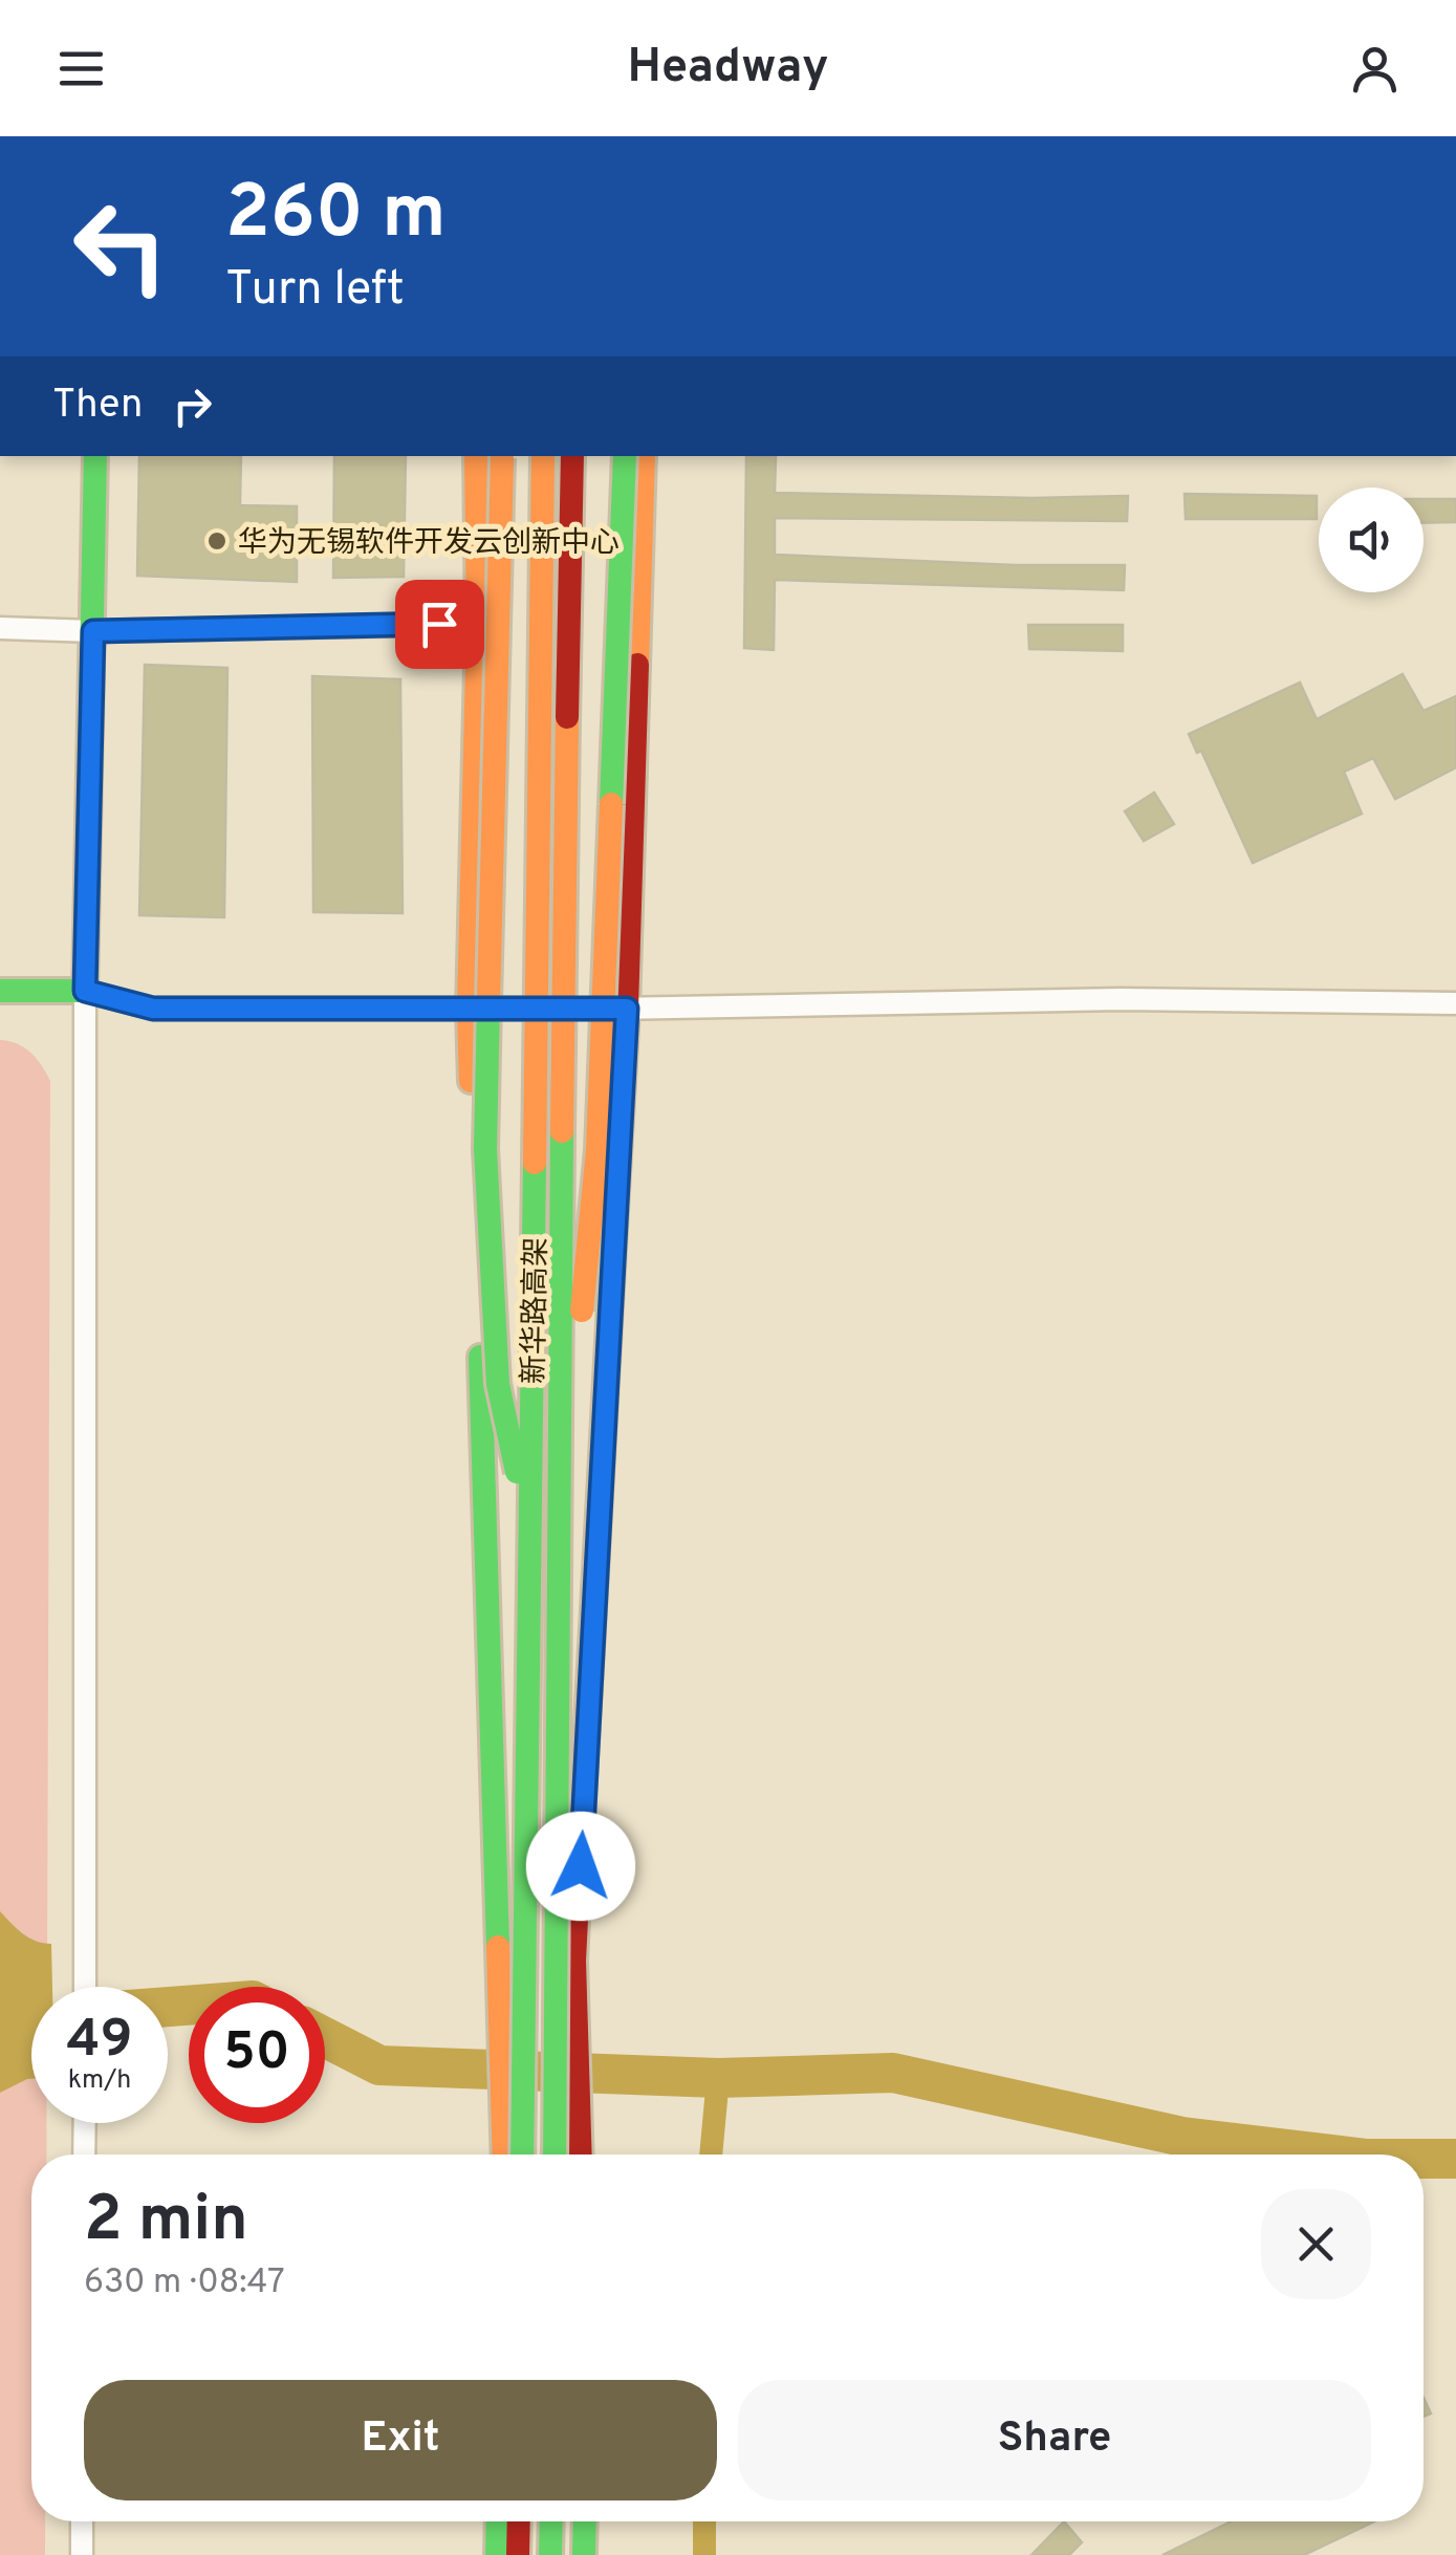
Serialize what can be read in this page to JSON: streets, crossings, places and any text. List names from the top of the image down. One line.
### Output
{"streets":{"main road":["新华路高架"]},"places":["华为无锡软件开发云创新中心"],"page":{"header":"Headway","turn":["260 m","Turn left"],"then":"Then","speed":"49 km/h","limit":"50","heading":["2 min","630 m · 08:47"],"buttons":["Exit","Share"]}}
